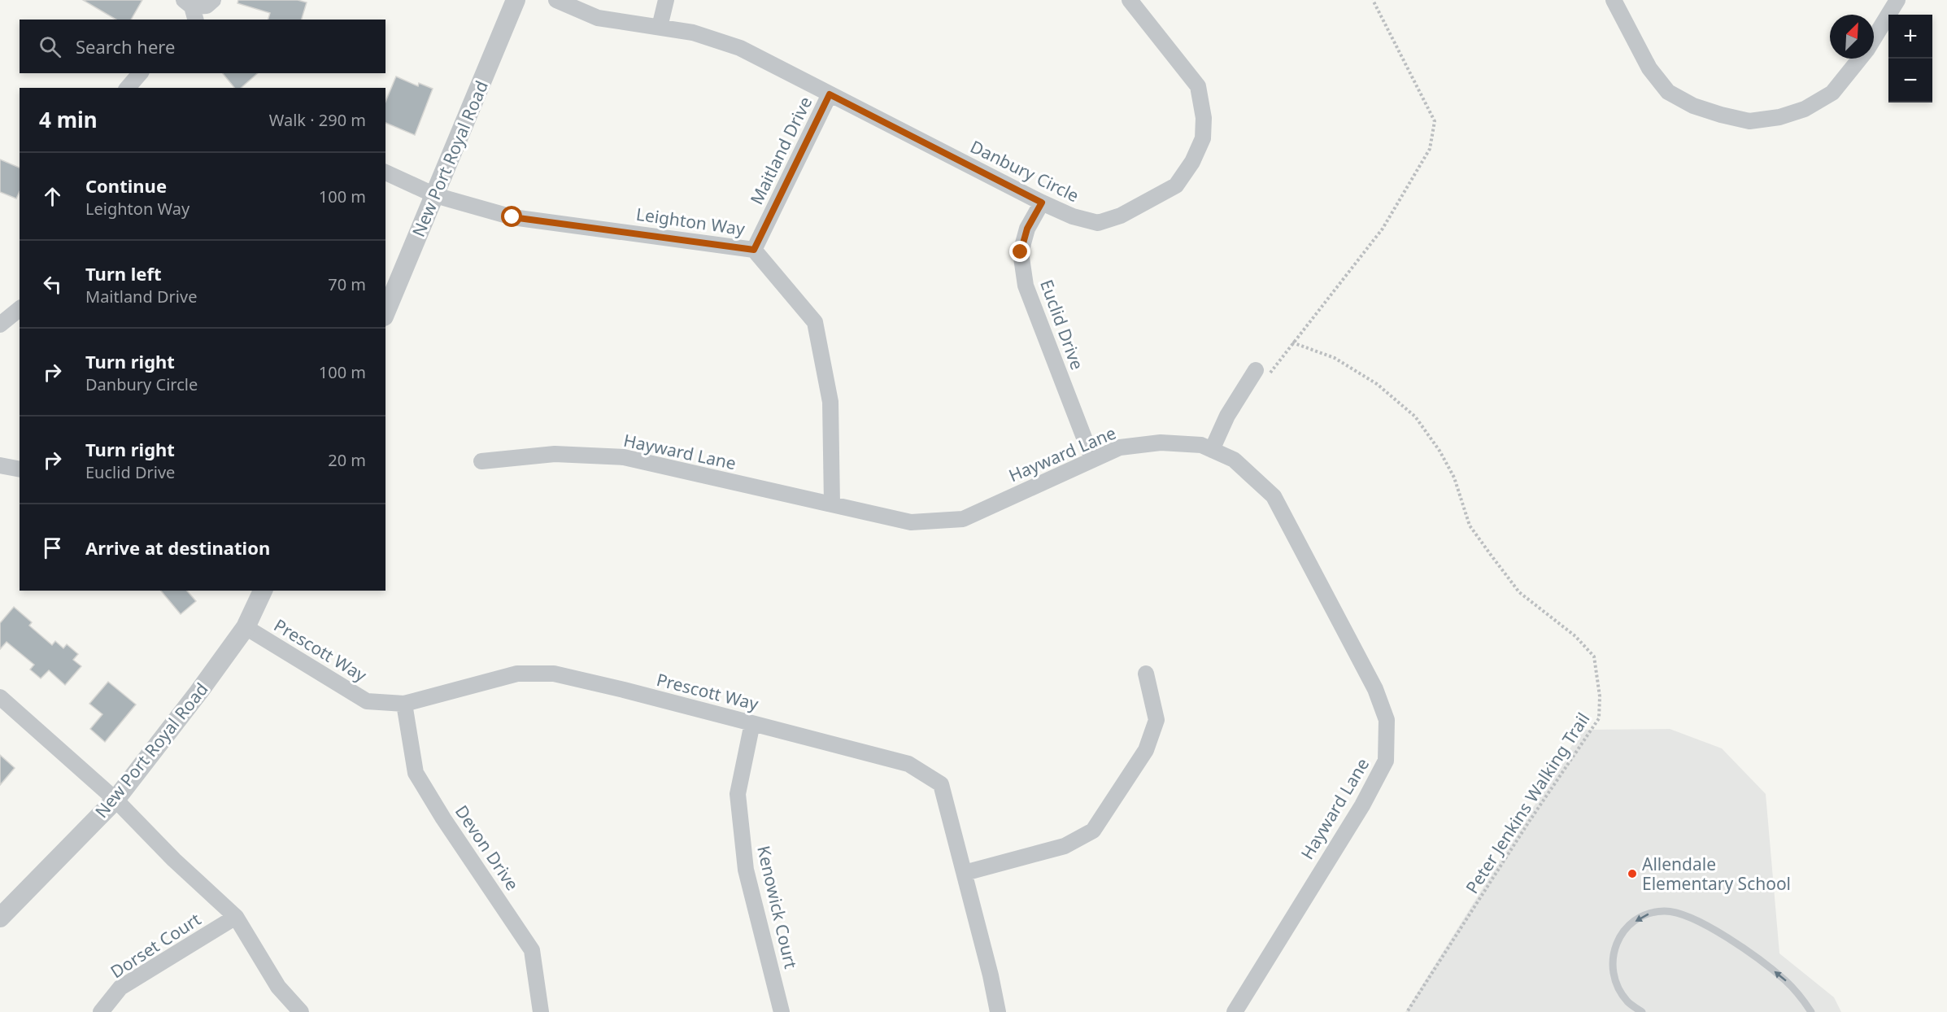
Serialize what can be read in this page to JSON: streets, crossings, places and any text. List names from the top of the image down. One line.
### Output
{"streets":{"street":["Maitland Drive","New Port Royal Road","Danbury Circle","Leighton Way","Euclid Drive","Hayward Lane","Prescott Way","Devon Drive","Kenowick Court","Dorset Court"],"path":["Peter Jenkins Walking Trail"]},"crossings":[["Maitland Drive","Danbury Circle"],["Maitland Drive","Leighton Way"],["New Port Royal Road","Leighton Way"],["New Port Royal Road","Prescott Way"],["Danbury Circle","Euclid Drive"],["Leighton Way","Hayward Lane"],["Euclid Drive","Hayward Lane"],["Prescott Way","Devon Drive"],["Prescott Way","Kenowick Court"]],"places":["Allendale Elementary School"],"north":"top right","page":{"map_buttons":["+","−"],"search":"Search here","heading":["4 min","Walk · 290 m"],"list":[["Continue","Leighton Way","100 m"],["Turn left","Maitland Drive","70 m"],["Turn right","Danbury Circle","100 m"],["Turn right","Euclid Drive","20 m"],"Arrive at destination"]}}
